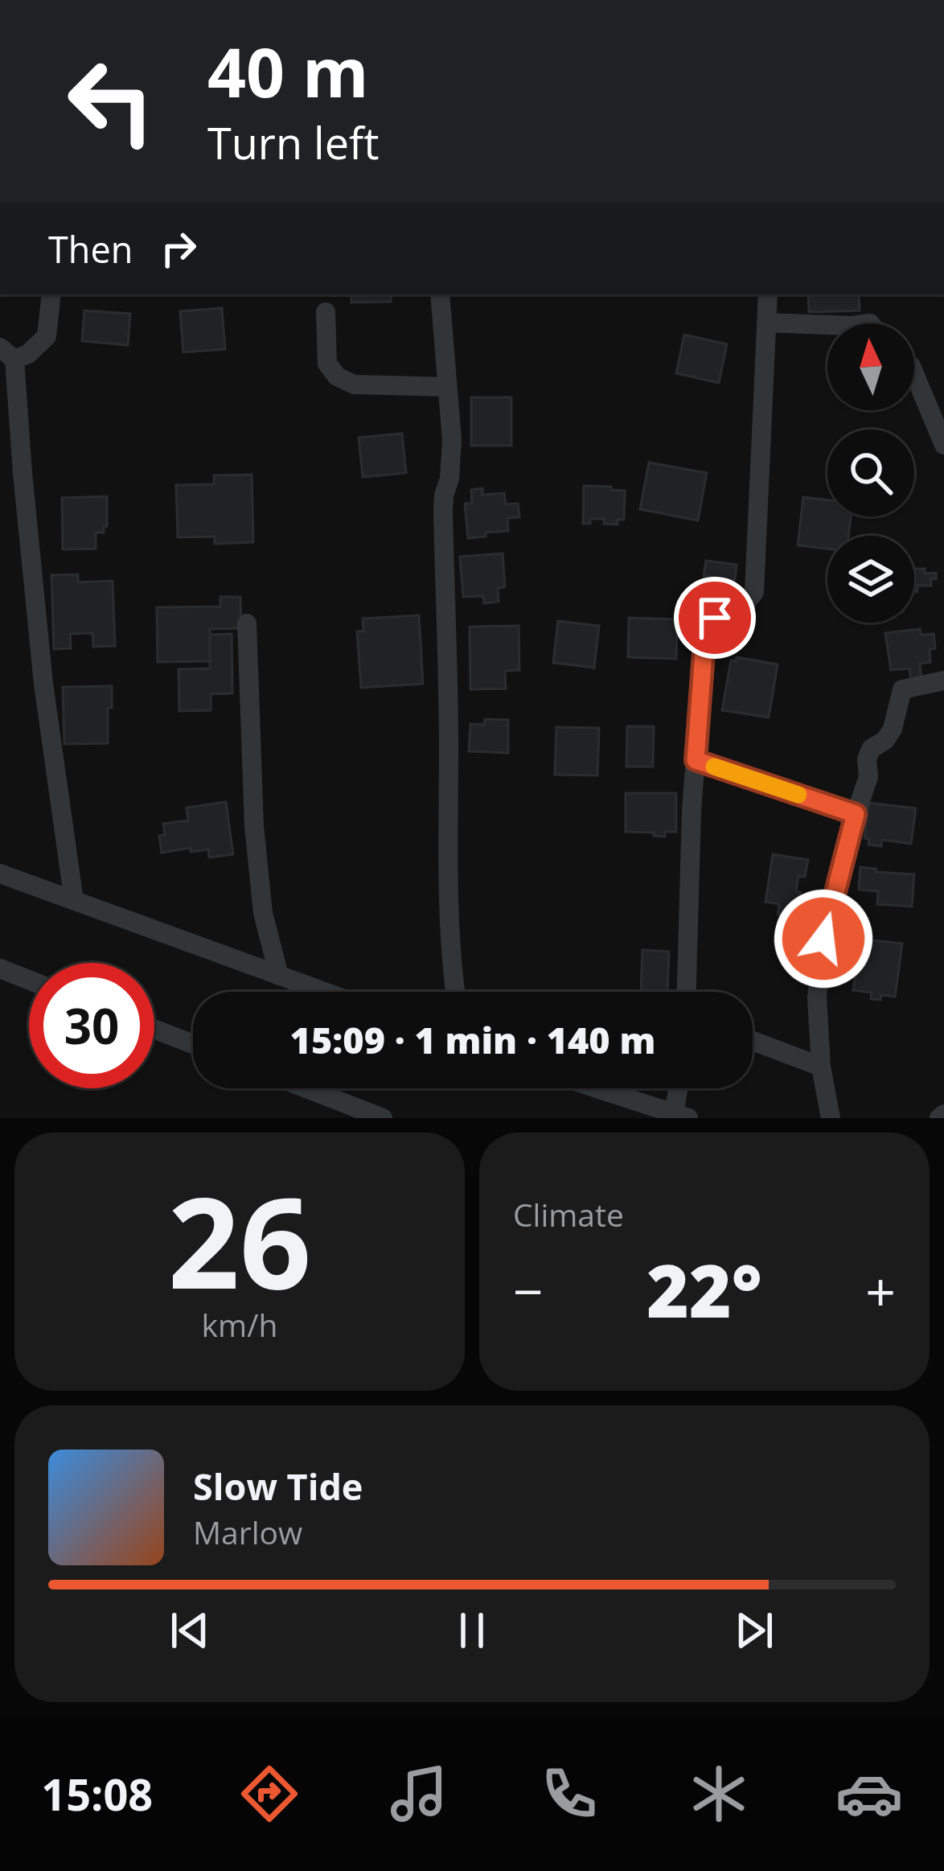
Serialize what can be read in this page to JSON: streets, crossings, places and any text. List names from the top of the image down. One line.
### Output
{"north":"top","page":{"turn":["40 m","Turn left"],"then":"Then","limit":"30","trip":"15:09 · 1 min · 140 m","tile":[["26","km/h"],"Climate"],"heat":["−","22°","+"],"song":["Slow Tide","Marlow"],"tabs":"15:08"}}
